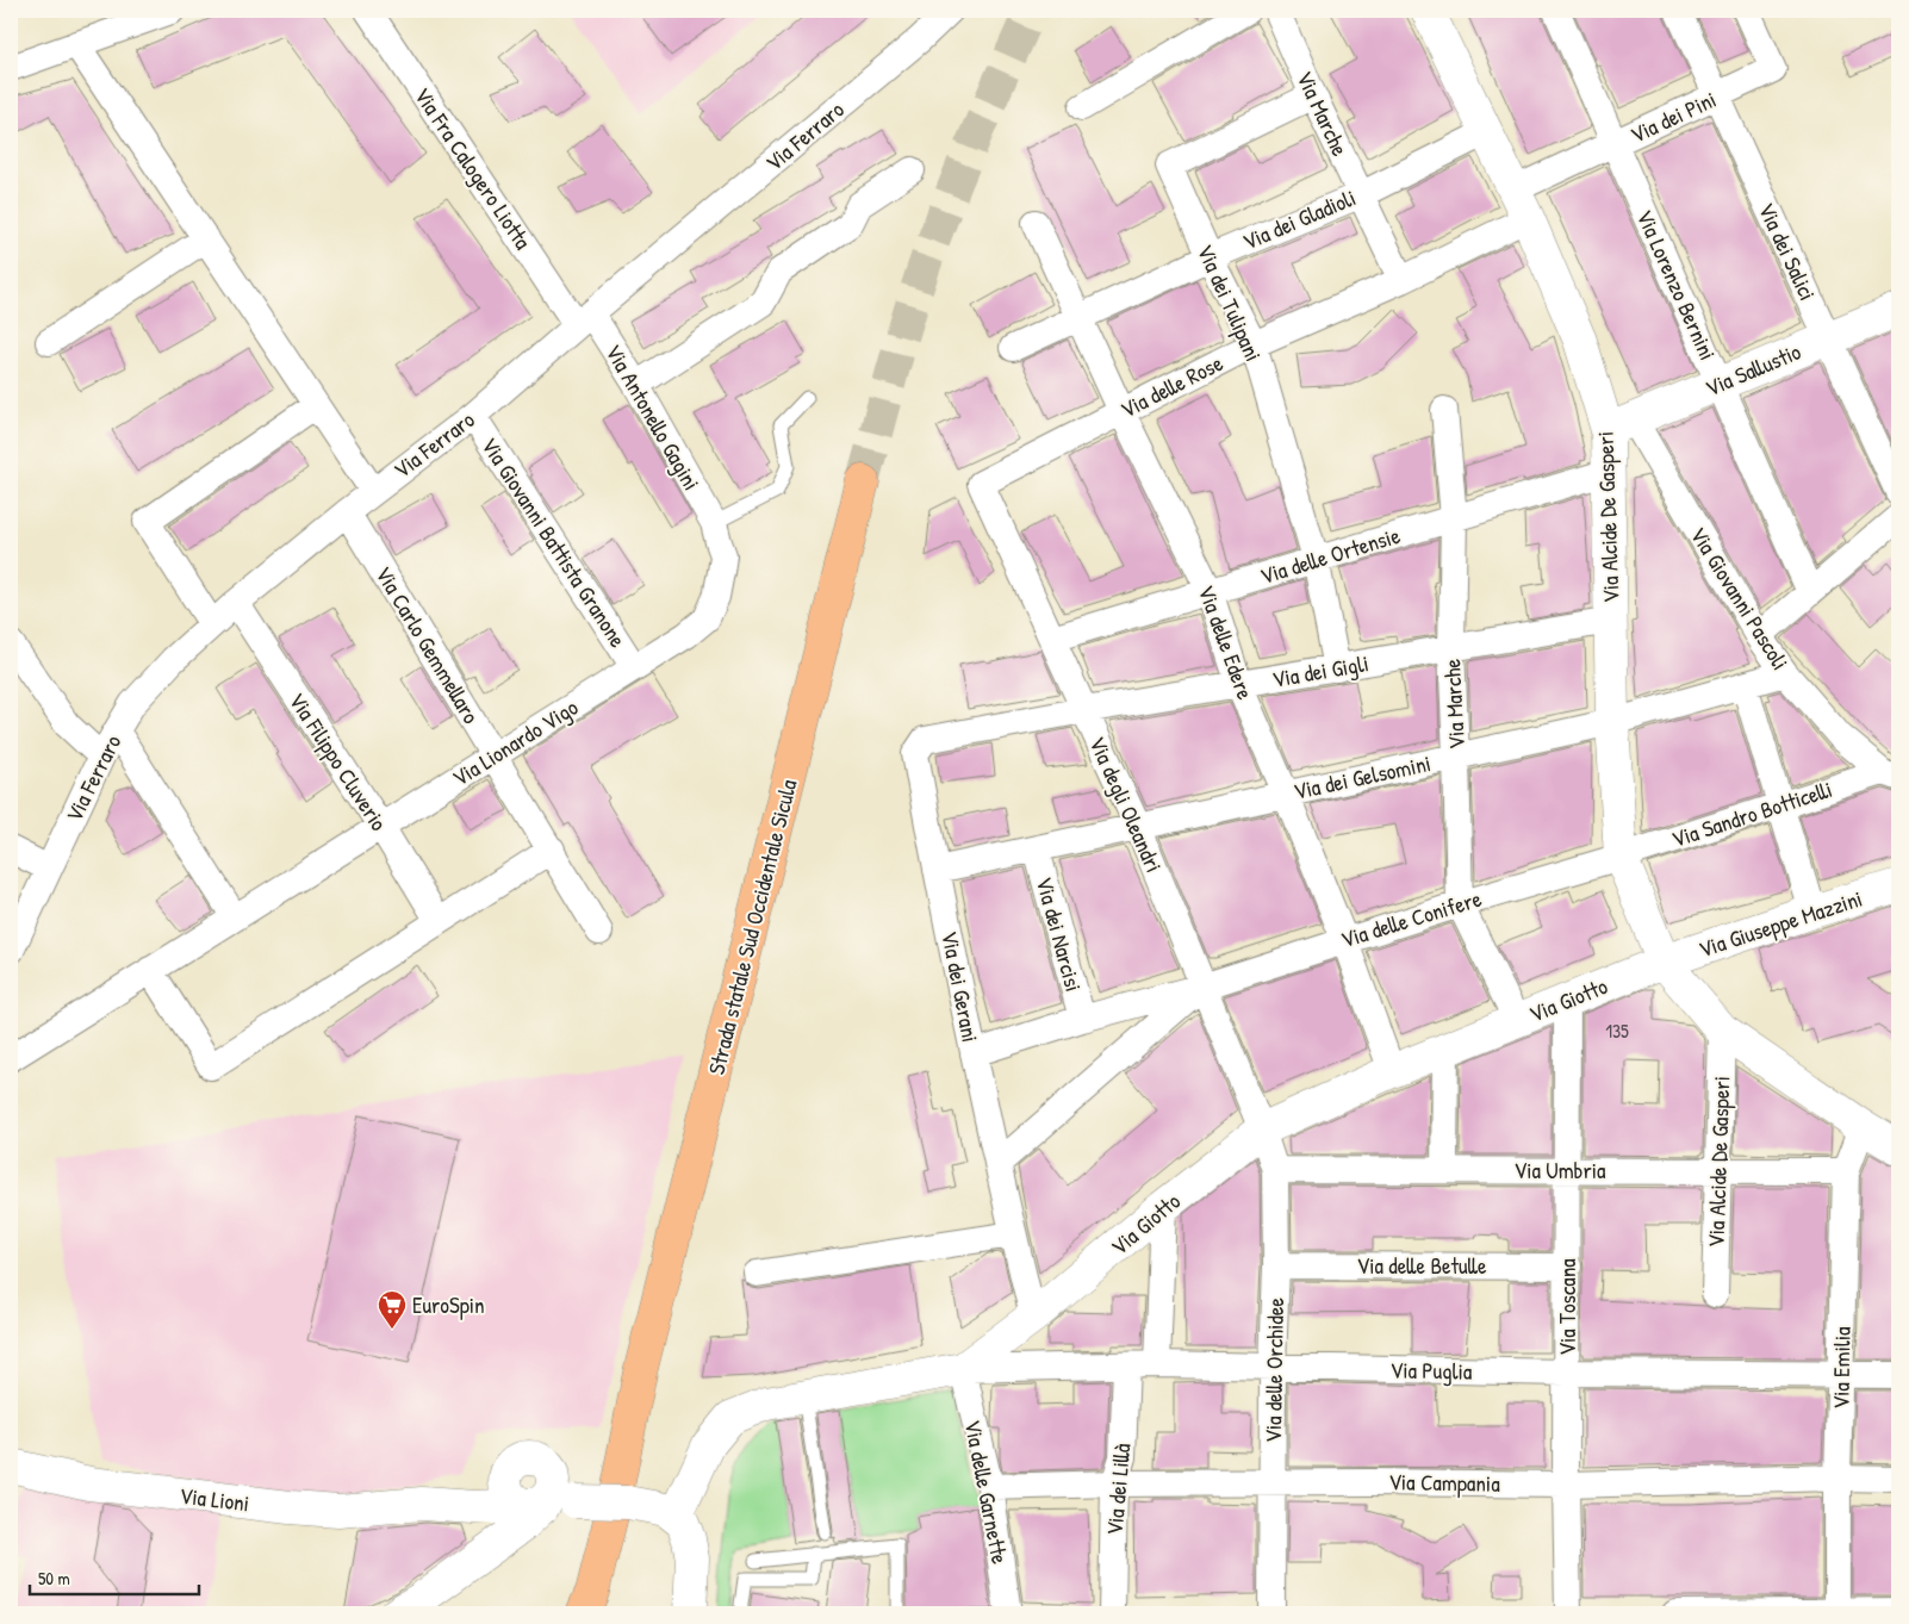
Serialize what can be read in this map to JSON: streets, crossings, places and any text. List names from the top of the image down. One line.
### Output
{"streets":{"main road":["Strada statale Sud Occidentale Sicula"],"street":["Via Marche","Via dei Pini","Via Ferraro","Via Fra Calogero Liotta","Via dei Gladioli","Via dei Salici","Via Lorenzo Bernini","Via dei Tulipani","Via Sallustio","Via delle Rose","Via Antonello Gagini","Via Alcide De Gasperi","Via Giovanni Battista Granone","Via delle Ortensie","Via Giovanni Pascoli","Via delle Edere","Via Carlo Gemmellaro","Via dei Gigli","Via Lionardo Vigo","Via Filippo Cluverio","Via dei Gelsomini","Via degli Oleandri","Via Sandro Botticelli","Via delle Conifere","Via Giuseppe Mazzini","Via dei Narcisi","Via dei Gerani","Via Giotto","Via Umbria","Via delle Betulle","Via Toscana","Via Emilia","Via delle Orchidee","Via Puglia","Via Campania","Via dei Lillà","Via delle Garnette","Via Lioni"]},"crossings":[["Via Marche","Via dei Gladioli"],["Via Marche","Via dei Tulipani"],["Via Marche","Via delle Rose"],["Via Marche","Via delle Ortensie"],["Via Marche","Via dei Gigli"],["Via Marche","Via dei Gelsomini"],["Via Marche","Via delle Conifere"],["Via Marche","Via Giotto"],["Via dei Pini","Via dei Salici"],["Via dei Pini","Via Lorenzo Bernini"],["Via dei Pini","Via Alcide De Gasperi"],["Via Ferraro","Via Fra Calogero Liotta"],["Via Ferraro","Via Antonello Gagini"],["Via Ferraro","Via Giovanni Battista Granone"],["Via Ferraro","Via Carlo Gemmellaro"],["Via Ferraro","Via Filippo Cluverio"],["Via Fra Calogero Liotta","Via Antonello Gagini"],["Via dei Gladioli","Via dei Tulipani"],["Via dei Gladioli","Via Alcide De Gasperi"],["Via dei Gladioli","Via delle Edere"],["Via dei Salici","Via Sallustio"],["Via Lorenzo Bernini","Via Sallustio"],["Via dei Tulipani","Via delle Rose"],["Via dei Tulipani","Via delle Ortensie"],["Via dei Tulipani","Via dei Gigli"],["Via Sallustio","Via Alcide De Gasperi"],["Via Sallustio","Via Giovanni Pascoli"],["Via delle Rose","Via Alcide De Gasperi"],["Via delle Rose","Via delle Edere"],["Via delle Rose","Via degli Oleandri"],["Via Antonello Gagini","Via Lionardo Vigo"],["Via Alcide De Gasperi","Via delle Ortensie"],["Via Alcide De Gasperi","Via Giovanni Pascoli"],["Via Alcide De Gasperi","Via dei Gigli"],["Via Alcide De Gasperi","Via dei Gelsomini"],["Via Alcide De Gasperi","Via Sandro Botticelli"],["Via Alcide De Gasperi","Via delle Conifere"],["Via Alcide De Gasperi","Via Giuseppe Mazzini"],["Via Alcide De Gasperi","Via Giotto"],["Via Alcide De Gasperi","Via Umbria"],["Via Alcide De Gasperi","Via Emilia"],["Via Giovanni Battista Granone","Via Lionardo Vigo"],["Via delle Ortensie","Via delle Edere"],["Via delle Ortensie","Via degli Oleandri"],["Via Giovanni Pascoli","Via dei Gelsomini"],["Via Giovanni Pascoli","Via Sandro Botticelli"],["Via delle Edere","Via dei Gigli"],["Via delle Edere","Via dei Gelsomini"],["Via delle Edere","Via delle Conifere"],["Via delle Edere","Via Giotto"],["Via Carlo Gemmellaro","Via Lionardo Vigo"],["Via dei Gigli","Via degli Oleandri"],["Via dei Gigli","Via dei Gerani"],["Via Lionardo Vigo","Via Filippo Cluverio"],["Via dei Gelsomini","Via degli Oleandri"],["Via dei Gelsomini","Via dei Narcisi"],["Via dei Gelsomini","Via dei Gerani"],["Via degli Oleandri","Via delle Conifere"],["Via degli Oleandri","Via Giotto"],["Via degli Oleandri","Via delle Orchidee"],["Via Sandro Botticelli","Via delle Conifere"],["Via delle Conifere","Via dei Narcisi"],["Via delle Conifere","Via dei Gerani"],["Via Giuseppe Mazzini","Via Giotto"],["Via dei Gerani","Via Giotto"],["Via Giotto","Via Toscana"],["Via Giotto","Via delle Orchidee"],["Via Giotto","Via Puglia"],["Via Giotto","Via delle Garnette"],["Via Umbria","Via Toscana"],["Via Umbria","Via Emilia"],["Via Umbria","Via delle Orchidee"],["Via delle Betulle","Via Toscana"],["Via delle Betulle","Via delle Orchidee"],["Via Toscana","Via Puglia"],["Via Toscana","Via Campania"],["Via Emilia","Via Puglia"],["Via Emilia","Via Campania"],["Via delle Orchidee","Via Puglia"],["Via delle Orchidee","Via Campania"],["Via Puglia","Via dei Lillà"],["Via Puglia","Via delle Garnette"],["Via Campania","Via dei Lillà"],["Via Campania","Via delle Garnette"]],"places":{"supermarket":["EuroSpin"]},"house_numbers":["135"],"scale_bar":"50 m"}
